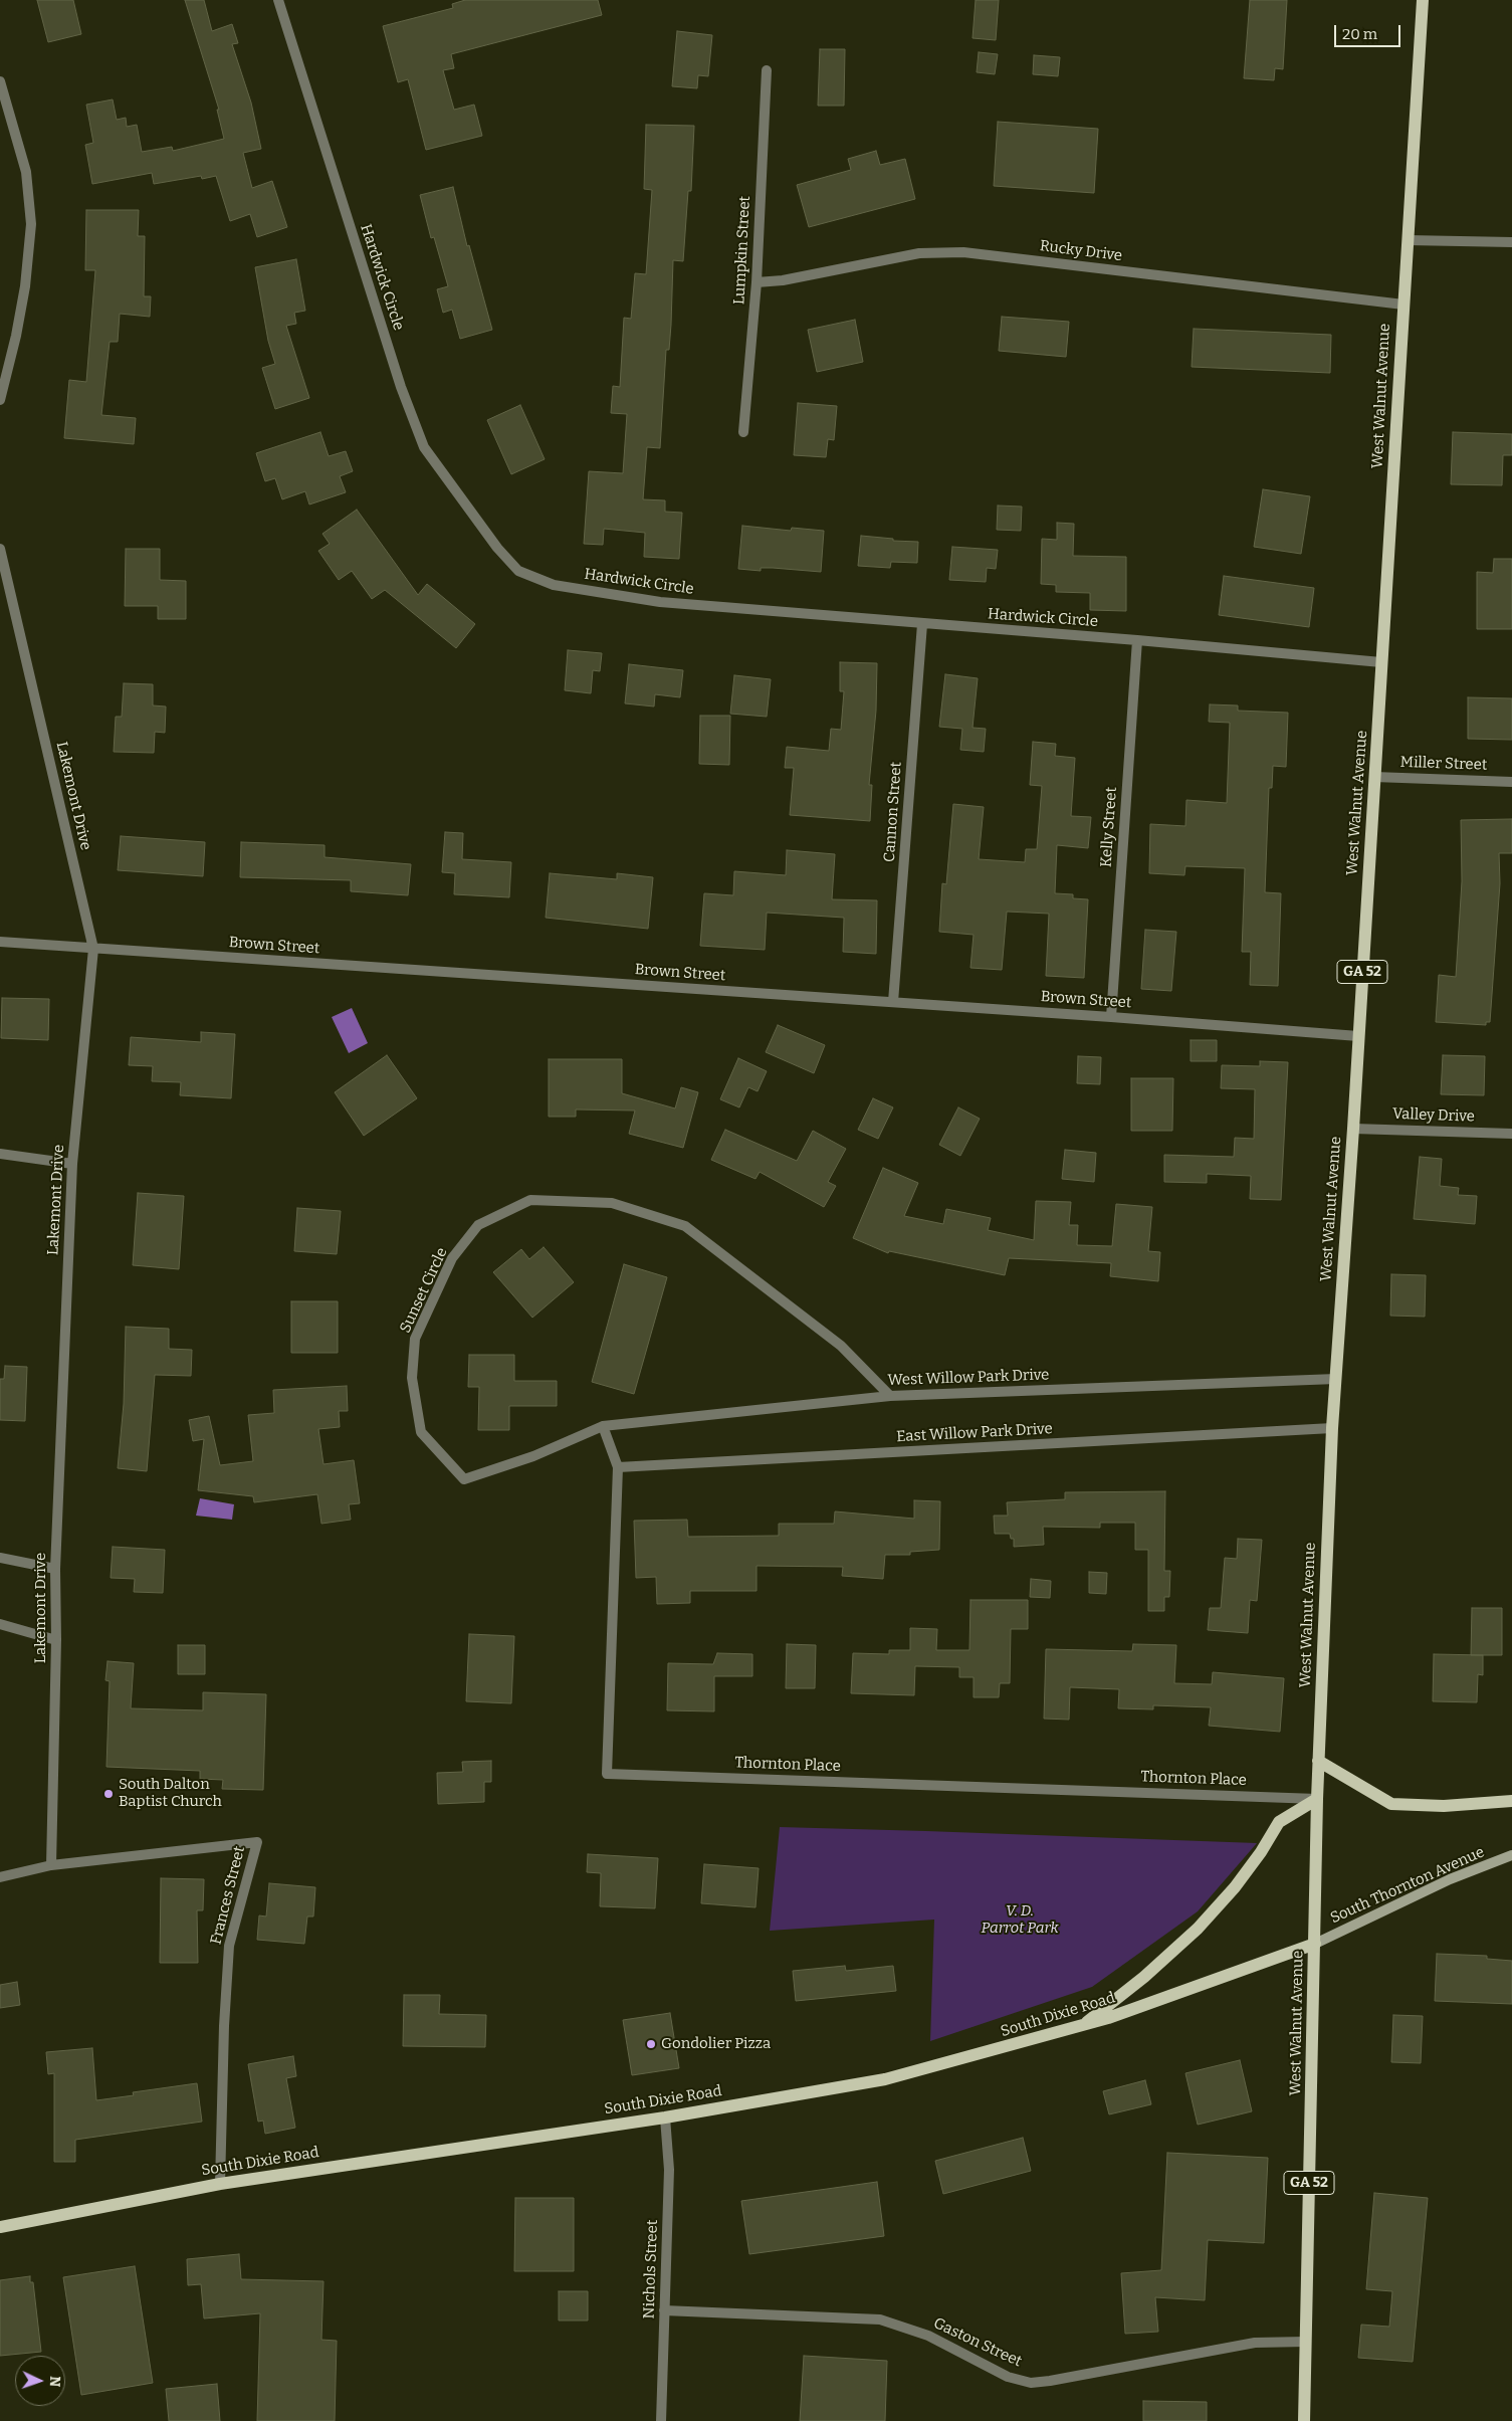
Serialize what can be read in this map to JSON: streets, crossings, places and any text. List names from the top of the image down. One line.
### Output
{"streets":{"main road":["West Walnut Avenue","GA 52","South Thornton Avenue","South Dixie Road"],"street":["Lumpkin Street","Rucky Drive","Hardwick Circle","Miller Street","Lakemont Drive","Cannon Street","Kelly Street","Brown Street","Valley Drive","Sunset Circle","West Willow Park Drive","East Willow Park Drive","Thornton Place","Frances Street","Nichols Street","Gaston Street"]},"crossings":[["Lumpkin Street","Rucky Drive"],["Rucky Drive","West Walnut Avenue"],["Hardwick Circle","West Walnut Avenue"],["Hardwick Circle","Cannon Street"],["Hardwick Circle","Kelly Street"],["West Walnut Avenue","Miller Street"],["West Walnut Avenue","Brown Street"],["West Walnut Avenue","Valley Drive"],["West Walnut Avenue","West Willow Park Drive"],["West Walnut Avenue","East Willow Park Drive"],["West Walnut Avenue","Thornton Place"],["West Walnut Avenue","South Thornton Avenue"],["West Walnut Avenue","South Dixie Road"],["West Walnut Avenue","Gaston Street"],["Lakemont Drive","Brown Street"],["Lakemont Drive","Frances Street"],["Cannon Street","Brown Street"],["Kelly Street","Brown Street"],["Sunset Circle","West Willow Park Drive"],["Sunset Circle","Thornton Place"],["West Willow Park Drive","Thornton Place"],["East Willow Park Drive","Thornton Place"],["South Thornton Avenue","South Dixie Road"],["Frances Street","South Dixie Road"],["South Dixie Road","Nichols Street"],["Nichols Street","Gaston Street"]],"parks":["V. D. Parrot Park"],"places":["South Dalton Baptist Church","Gondolier Pizza"],"scale_bar":"20 m","north":"right"}
